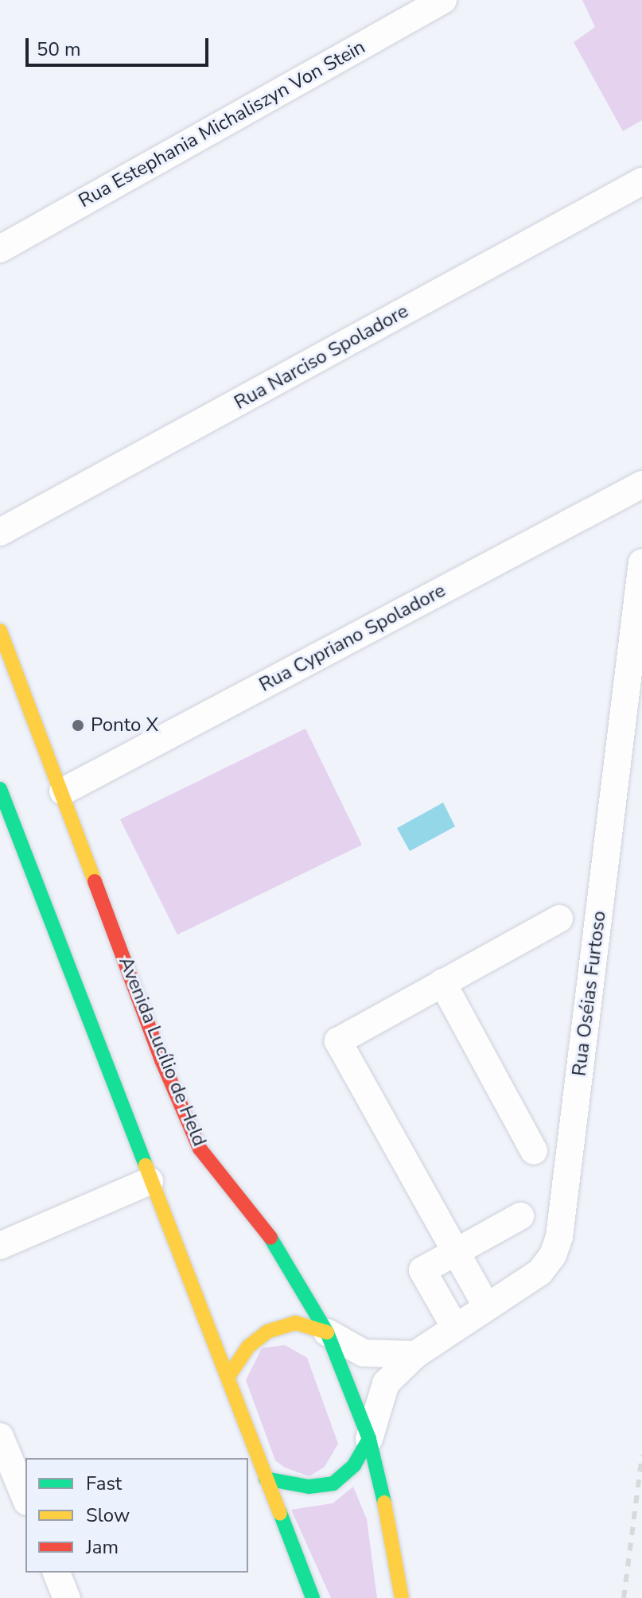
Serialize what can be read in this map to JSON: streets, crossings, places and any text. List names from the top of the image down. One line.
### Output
{"streets":{"main road":["Avenida Lucílio de Held"],"street":["Rua Estephania Michaliszyn Von Stein","Rua Narciso Spoladore","Rua Cypriano Spoladore","Rua Oséias Furtoso"]},"crossings":[["Rua Cypriano Spoladore","Avenida Lucílio de Held"],["Rua Oséias Furtoso","Avenida Lucílio de Held"]],"places":["Ponto X"],"legend":["Fast","Slow","Jam"],"scale_bar":"50 m"}
